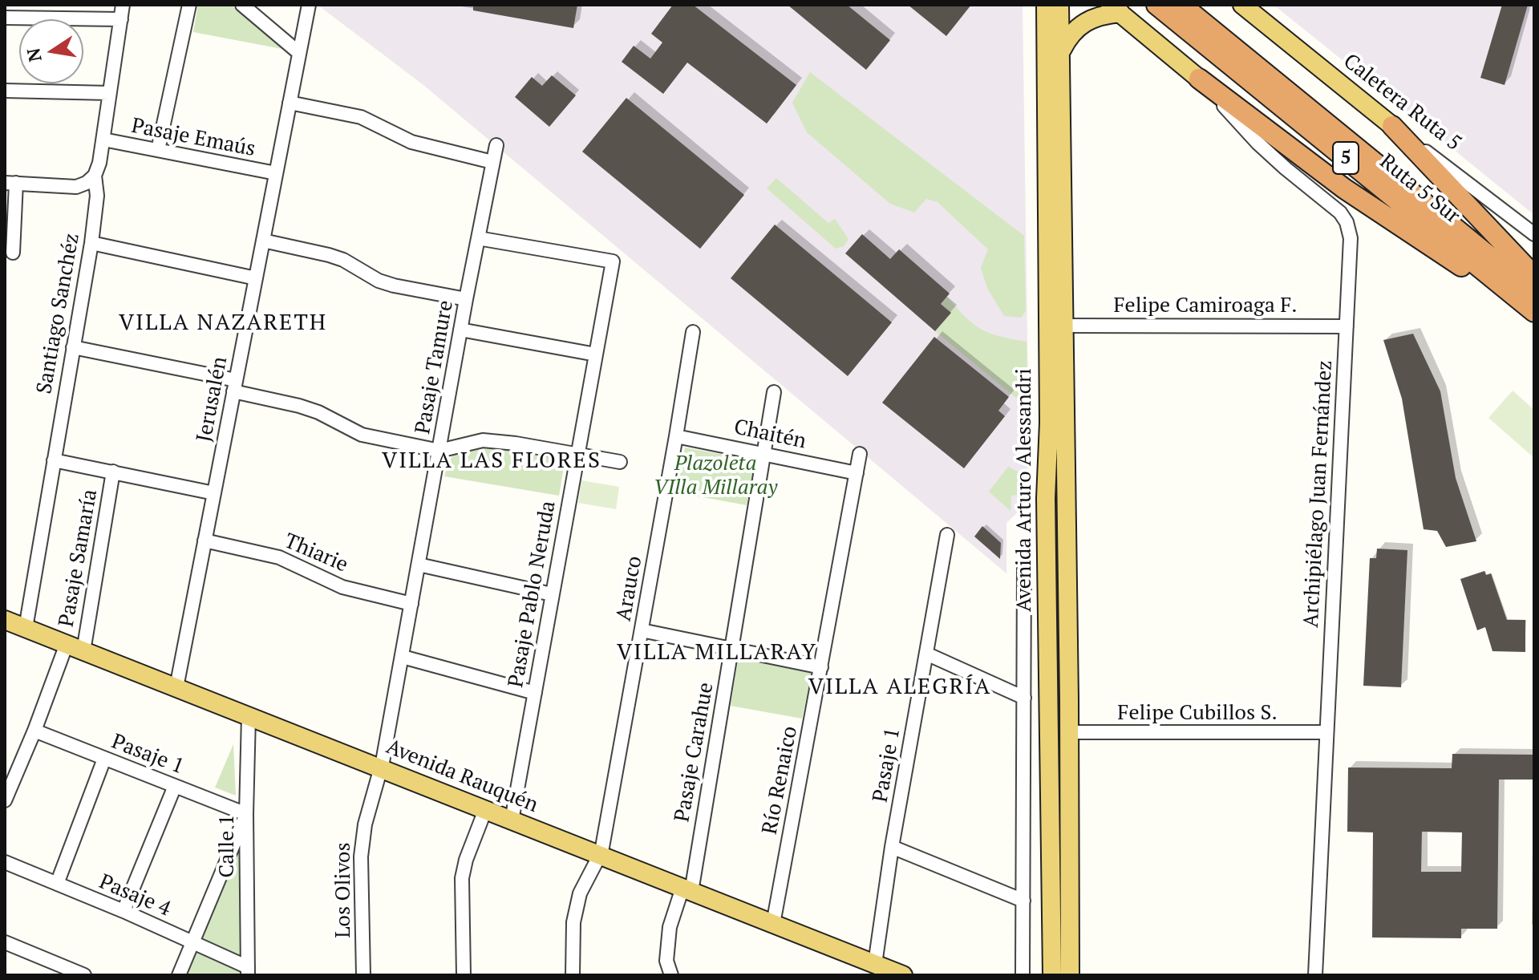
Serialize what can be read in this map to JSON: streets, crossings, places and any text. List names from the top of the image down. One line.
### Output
{"streets":{"highway":["5","Ruta 5 Sur"],"main road":["Caletera Ruta 5","Avenida Arturo Alessandri","Avenida Rauquén"],"street":["Pasaje Emaús","Felipe Camiroaga F.","Santiago Sanchéz","Pasaje Tamure","Jerusalén","Chaitén","Archipiélago Juan Fernández","Thiarie","Pasaje Samaría","Arauco","Pasaje Pablo Neruda","Felipe Cubillos S.","Pasaje Carahue","Pasaje 1","Río Renaico","Calle 1","Los Olivos","Pasaje 4"]},"crossings":[["Pasaje Emaús","Santiago Sanchéz"],["Pasaje Emaús","Jerusalén"],["Felipe Camiroaga F.","Avenida Arturo Alessandri"],["Felipe Camiroaga F.","Archipiélago Juan Fernández"],["Santiago Sanchéz","Avenida Rauquén"],["Pasaje Tamure","Thiarie"],["Pasaje Tamure","Pasaje Pablo Neruda"],["Pasaje Tamure","Avenida Rauquén"],["Pasaje Tamure","Los Olivos"],["Jerusalén","Thiarie"],["Jerusalén","Avenida Rauquén"],["Chaitén","Arauco"],["Chaitén","Pasaje Carahue"],["Chaitén","Río Renaico"],["Avenida Arturo Alessandri","Felipe Cubillos S."],["Archipiélago Juan Fernández","Felipe Cubillos S."],["Pasaje Samaría","Pasaje 1"],["Pasaje Samaría","Avenida Rauquén"],["Arauco","Avenida Rauquén"],["Pasaje Pablo Neruda","Avenida Rauquén"],["Pasaje Carahue","Avenida Rauquén"],["Pasaje 1","Avenida Rauquén"],["Pasaje 1","Calle 1"],["Avenida Rauquén","Río Renaico"],["Avenida Rauquén","Calle 1"],["Avenida Rauquén","Los Olivos"],["Calle 1","Pasaje 4"]],"districts":["VILLA NAZARETH","VILLA LAS FLORES","VILLA MILLARAY","VILLA ALEGRÍA"],"parks":["Plazoleta VIlla Millaray"],"north":"left"}
